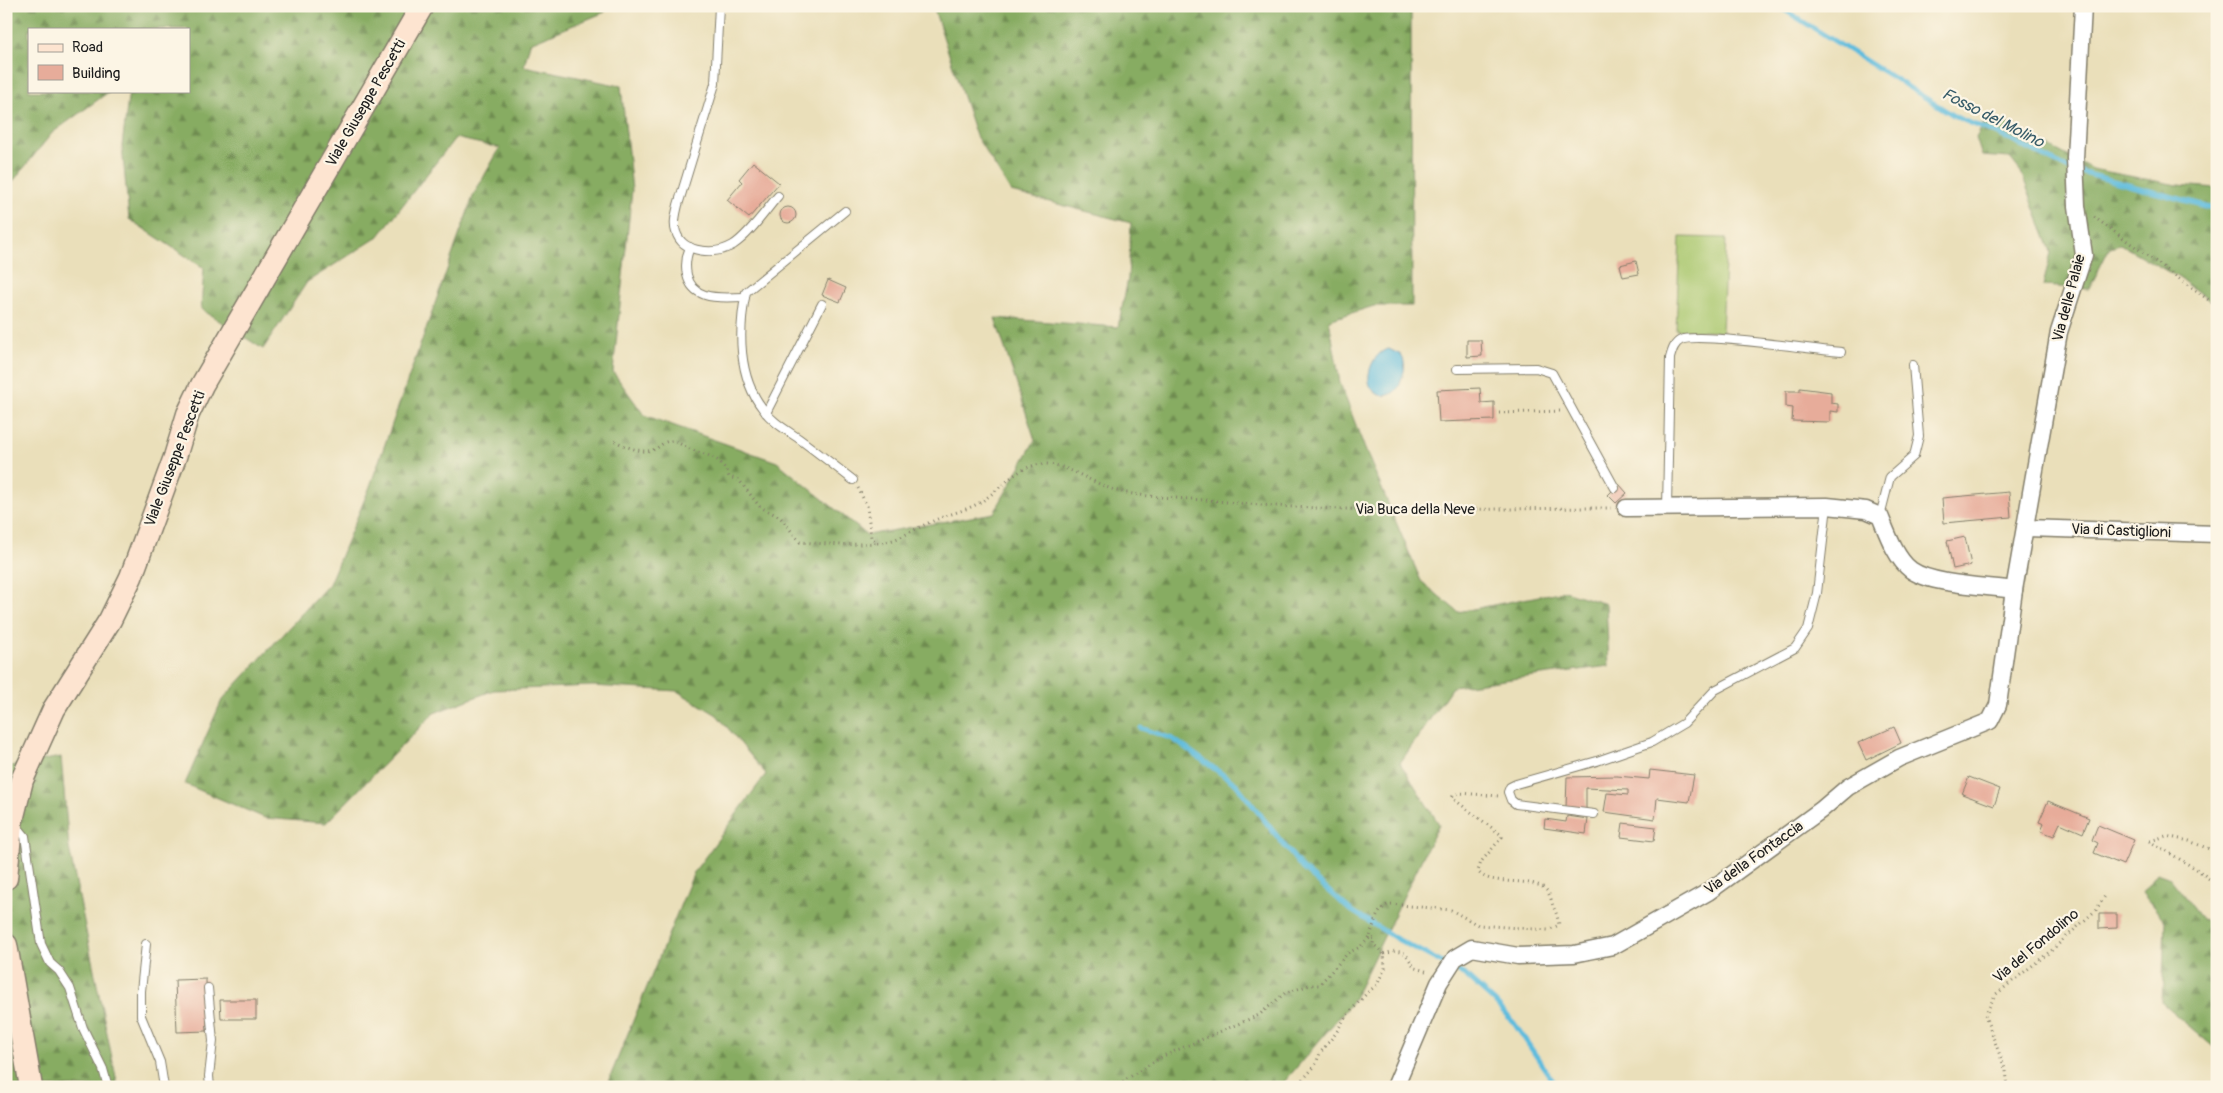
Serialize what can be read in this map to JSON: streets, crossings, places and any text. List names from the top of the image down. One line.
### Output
{"streets":{"street":["Viale Giuseppe Pescetti","Via delle Palaie","Via di Castiglioni","Via della Fontaccia"],"path":["Via Buca della Neve","Via del Fondolino"]},"crossings":[["Via delle Palaie","Via di Castiglioni"],["Via delle Palaie","Via della Fontaccia"],["Via di Castiglioni","Via della Fontaccia"]],"water":["Fosso del Molino"],"legend":["Road","Building"]}
